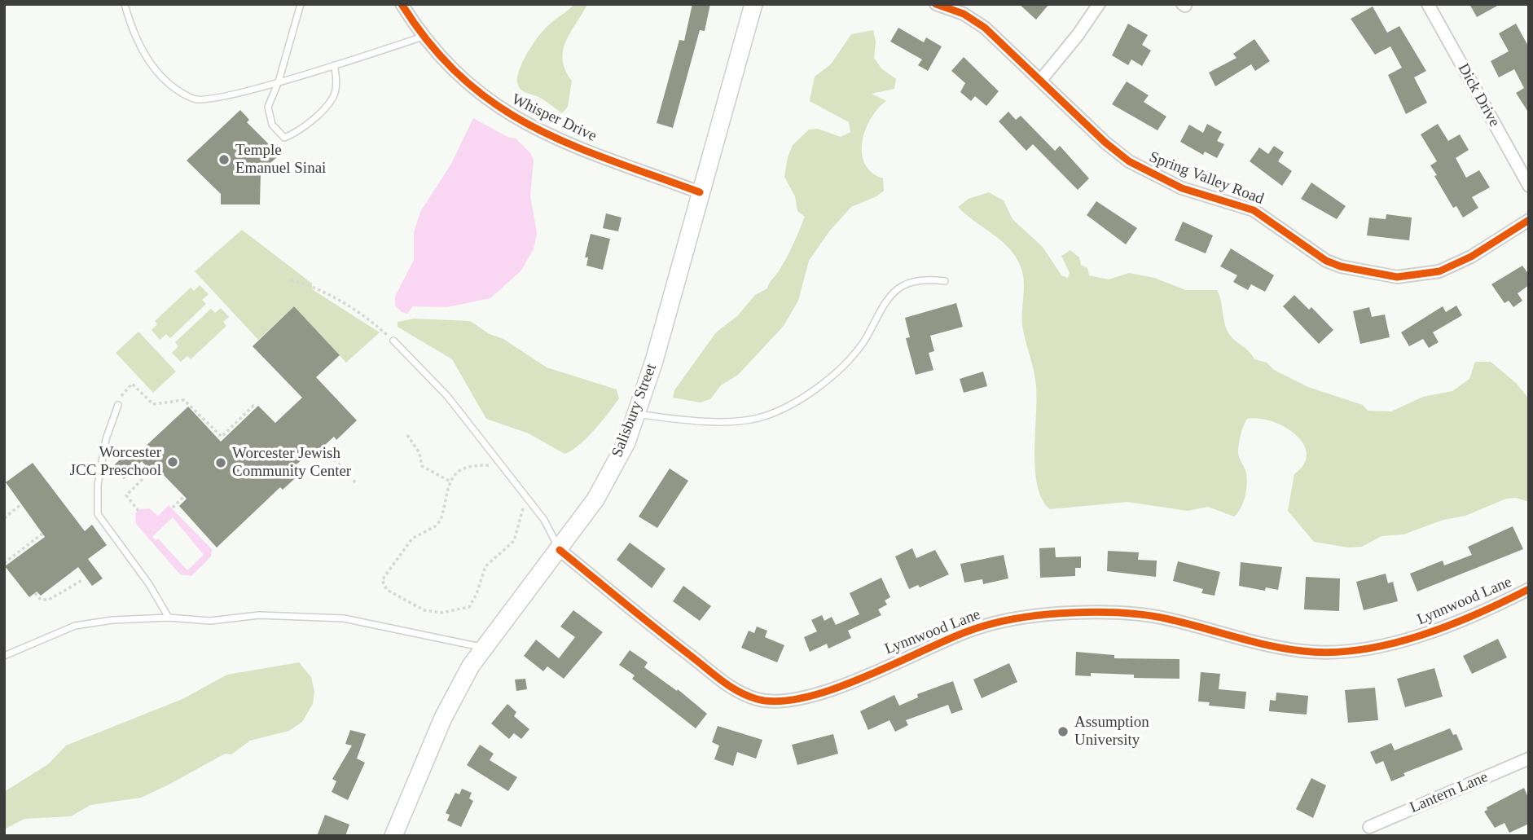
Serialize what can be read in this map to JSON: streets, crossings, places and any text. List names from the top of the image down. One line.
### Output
{"streets":{"main road":["Salisbury Street"],"street":["Dick Drive","Whisper Drive","Spring Valley Road","Lynnwood Lane","Lantern Lane"]},"crossings":[["Whisper Drive","Salisbury Street"],["Salisbury Street","Lynnwood Lane"]],"places":["Temple Emanuel Sinai","Worcester JCC Preschool","Worcester Jewish Community Center","Assumption University"]}
